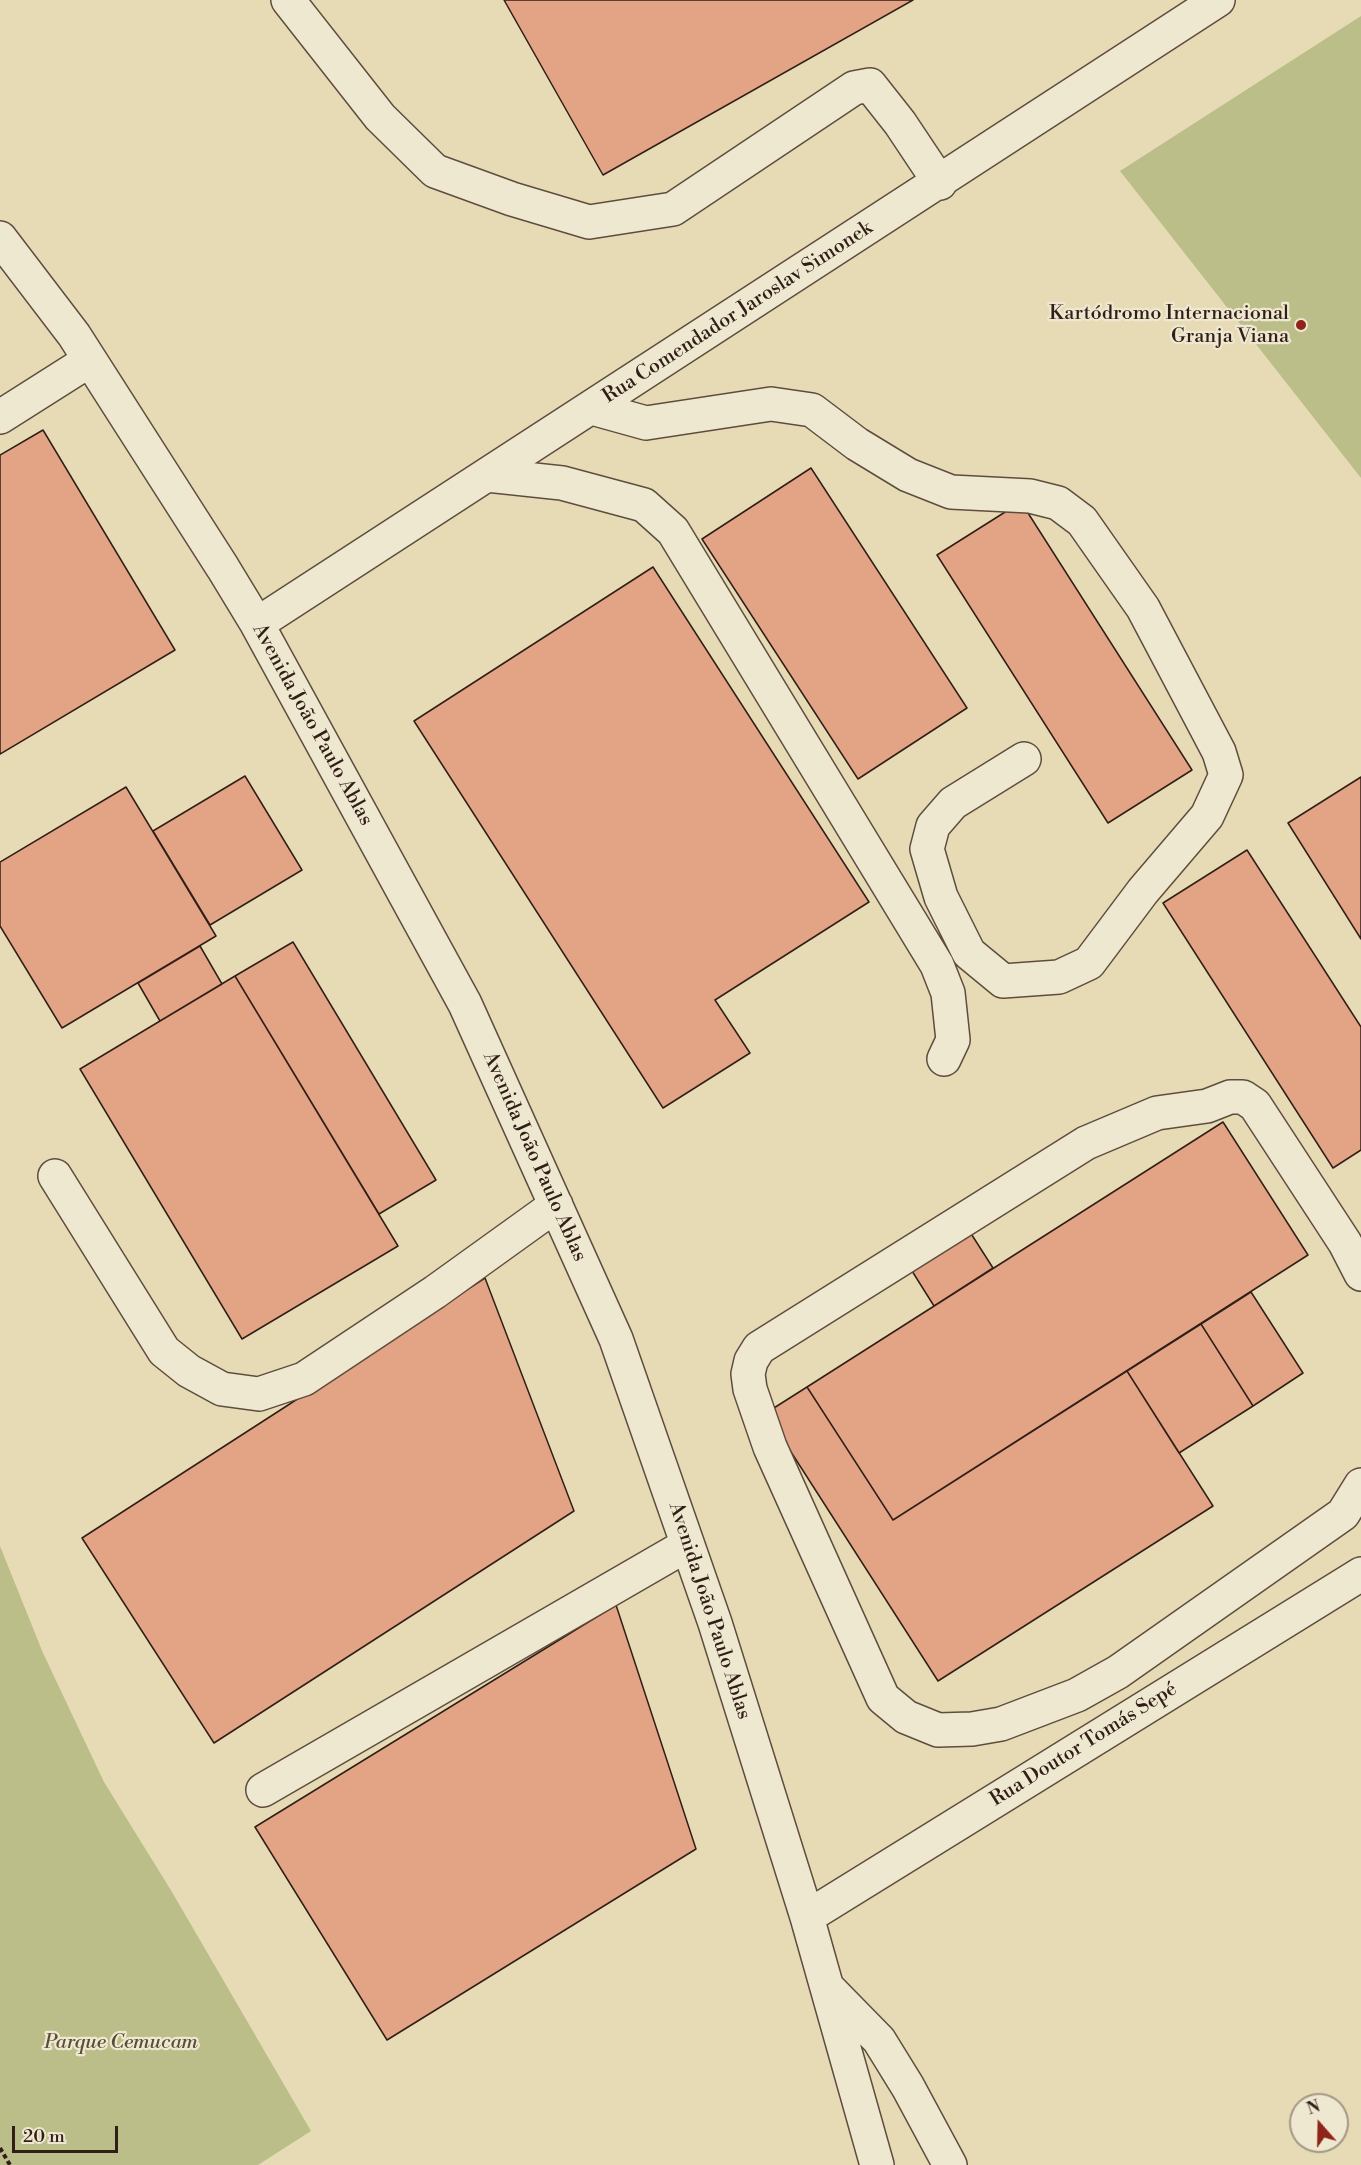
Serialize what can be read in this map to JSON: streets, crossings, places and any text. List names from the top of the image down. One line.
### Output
{"streets":{"street":["Rua Comendador Jaroslav Simonek","Avenida João Paulo Ablas","Rua Doutor Tomás Sepé"]},"crossings":[["Rua Comendador Jaroslav Simonek","Avenida João Paulo Ablas"],["Avenida João Paulo Ablas","Rua Doutor Tomás Sepé"]],"parks":["Parque Cemucam"],"places":["Kartódromo Internacional Granja Viana"],"scale_bar":"20 m","north":"top"}
